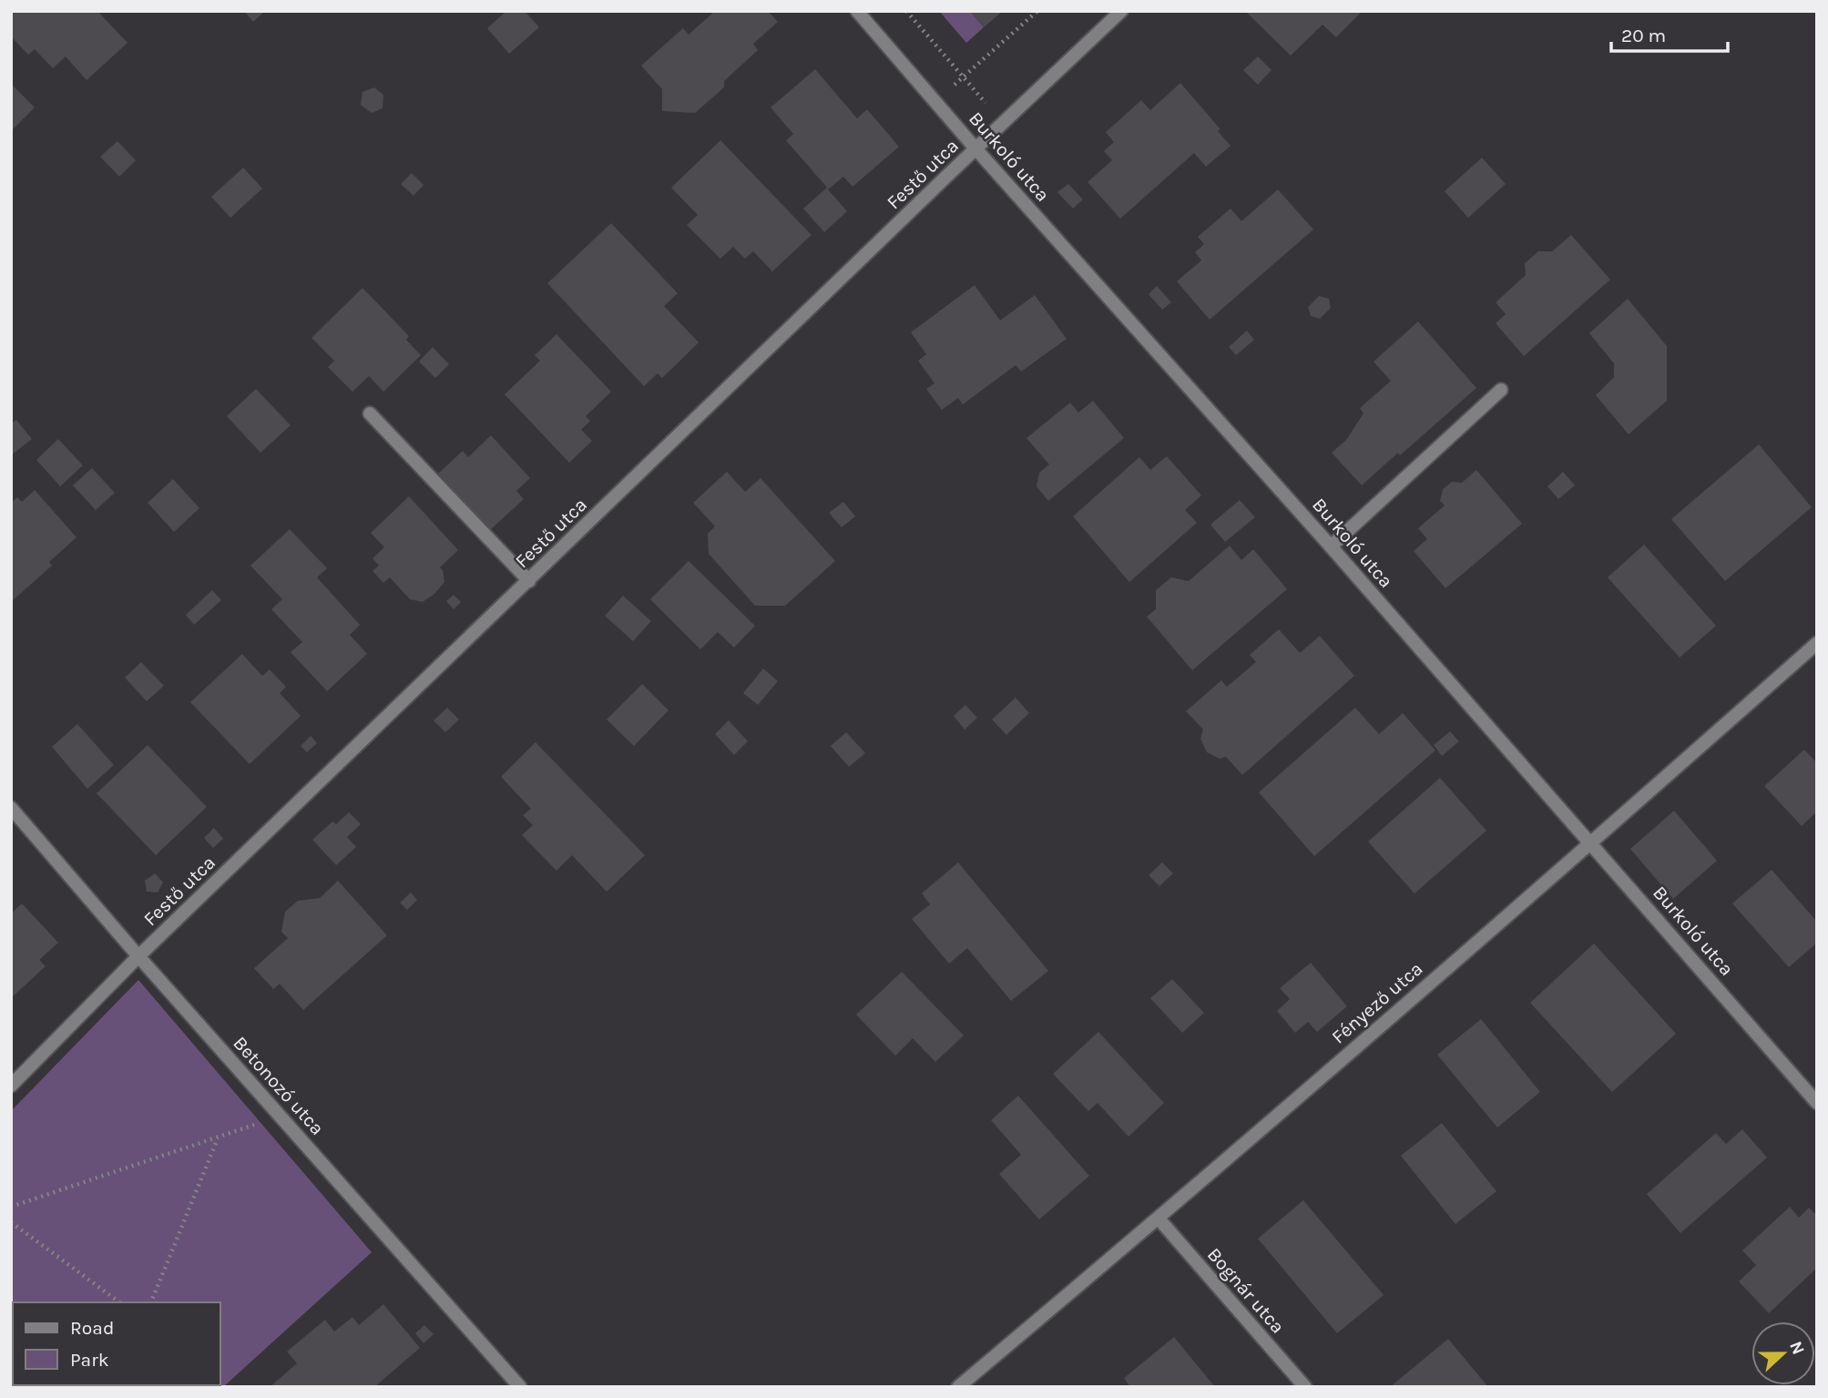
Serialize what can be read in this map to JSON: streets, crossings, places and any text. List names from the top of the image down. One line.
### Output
{"streets":{"street":["Burkoló utca","Festő utca","Fényező utca","Betonozó utca","Bognár utca"]},"crossings":[["Burkoló utca","Festő utca"],["Burkoló utca","Fényező utca"],["Festő utca","Betonozó utca"],["Fényező utca","Bognár utca"]],"legend":["Road","Park"],"scale_bar":"20 m","north":"right"}
